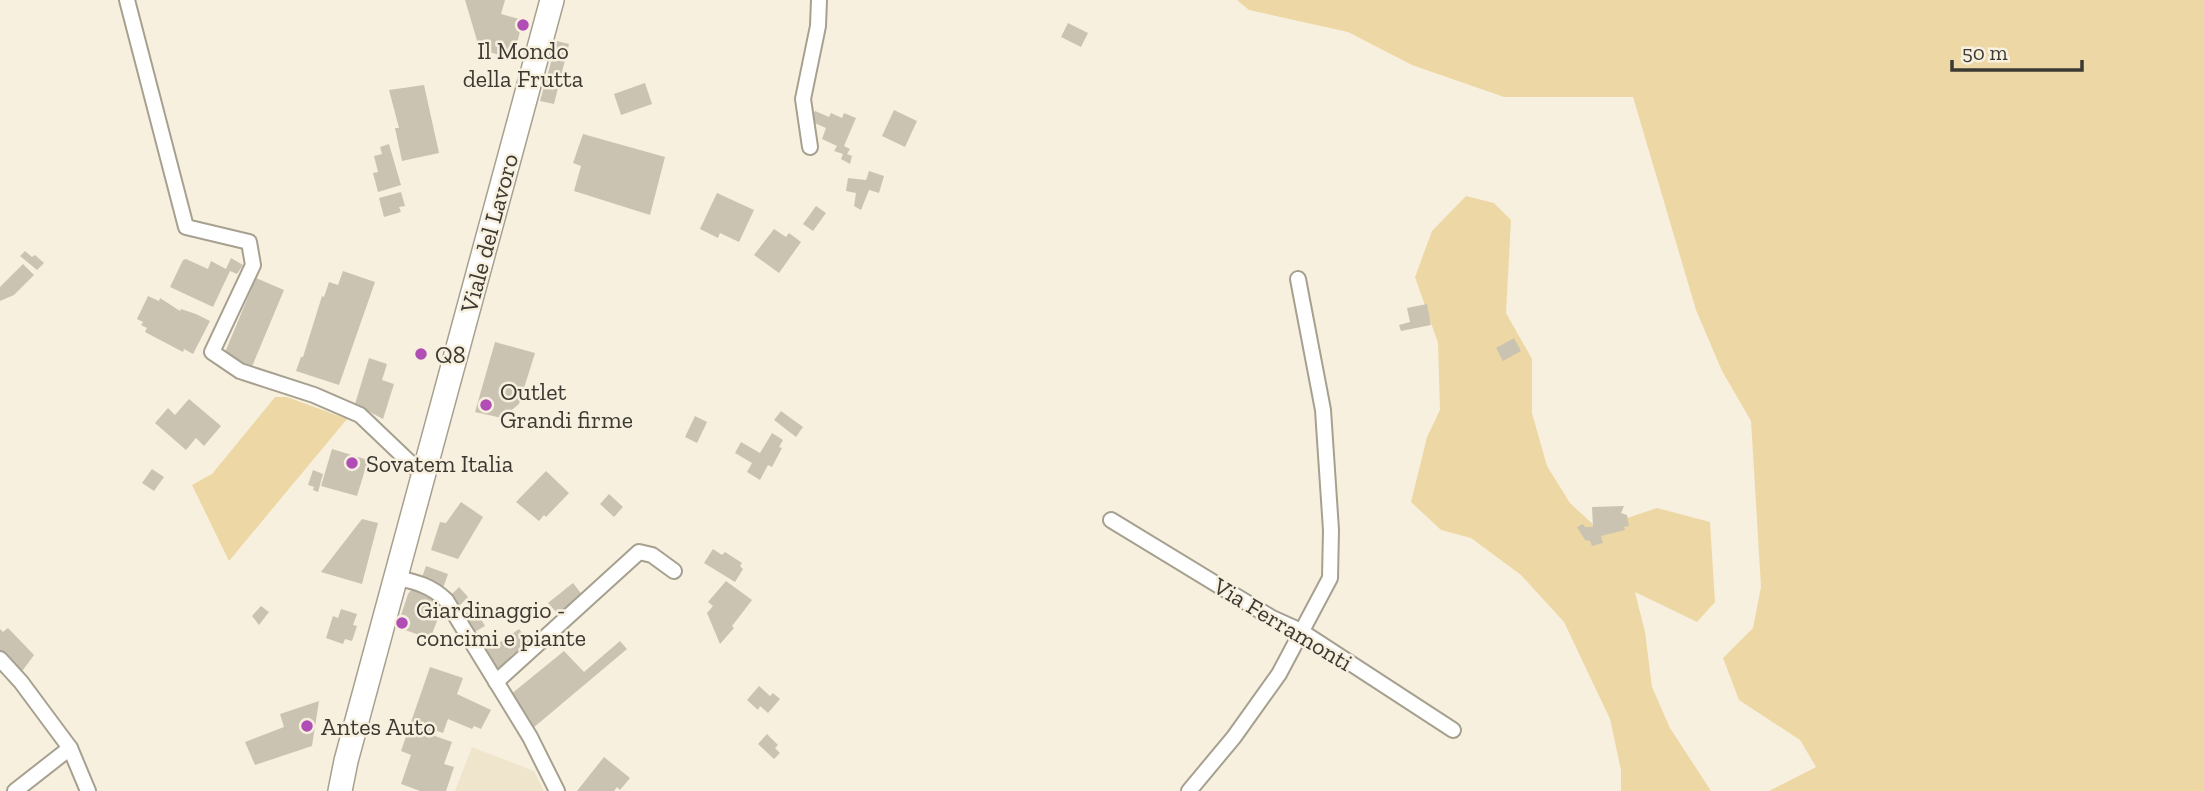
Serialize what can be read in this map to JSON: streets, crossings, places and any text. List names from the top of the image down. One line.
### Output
{"streets":{"main road":["Viale del Lavoro"],"street":["Via Ferramonti"]},"places":["Il Mondo della Frutta","Q8","Outlet Grandi firme","Sovatem Italia","Giardinaggio - concimi e piante","Antes Auto"],"scale_bar":"50 m"}
